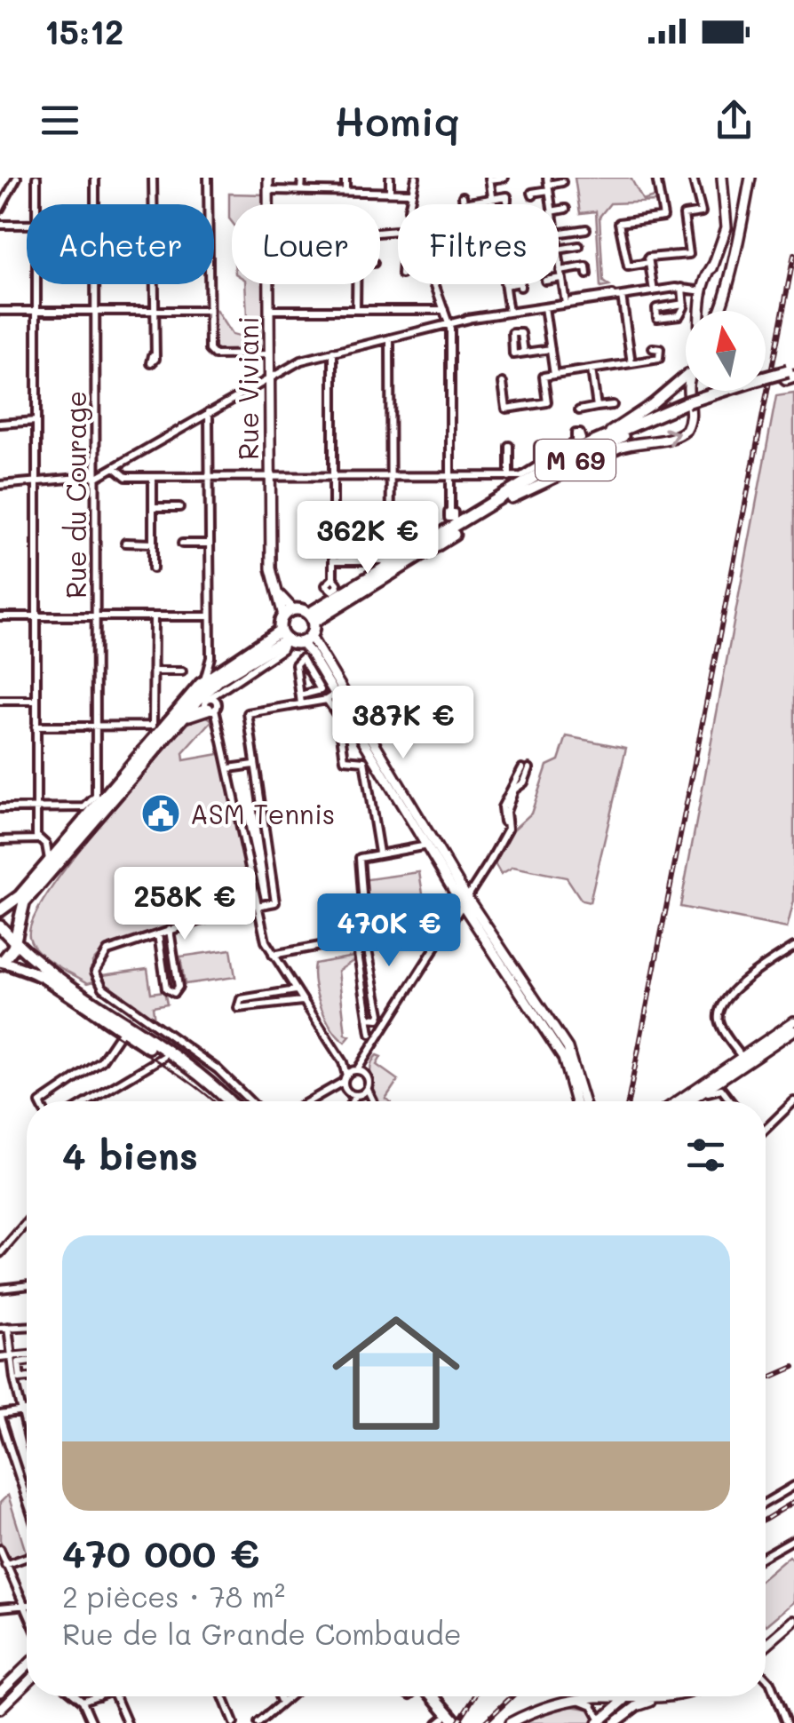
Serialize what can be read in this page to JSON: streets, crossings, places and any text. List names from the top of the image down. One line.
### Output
{"streets":{"main road":["Rue Viviani","M 69"],"street":["Rue du Courage"]},"places":{"public building":["ASM Tennis"]},"north":"top","page":{"status":"15:12","header":"Homiq","chip":["Acheter","Louer","Filtres"],"price":["362K €","387K €","258K €","470K €"],"heading":"4 biens","list":[{"name":"470 000 €","note":"2 pièces · 78 m² · Rue de la Grande Combaude"}]}}
